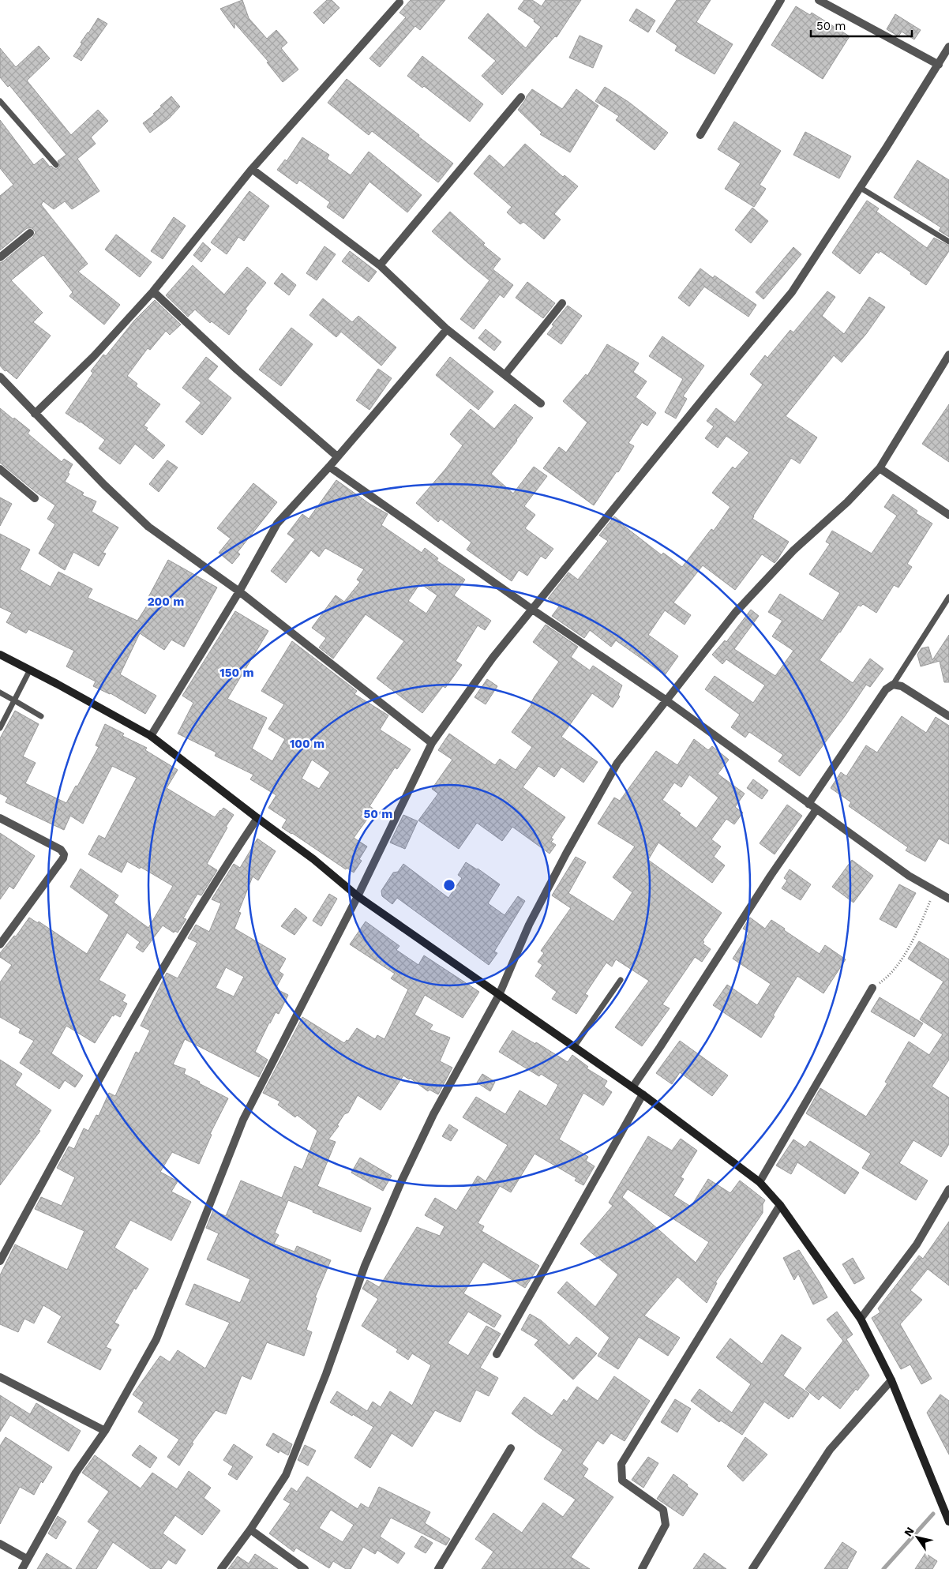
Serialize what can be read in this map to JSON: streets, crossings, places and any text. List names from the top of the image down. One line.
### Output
{"scale_bar":"50 m","north":"top left","rings":["200 m","150 m","100 m","50 m"]}
